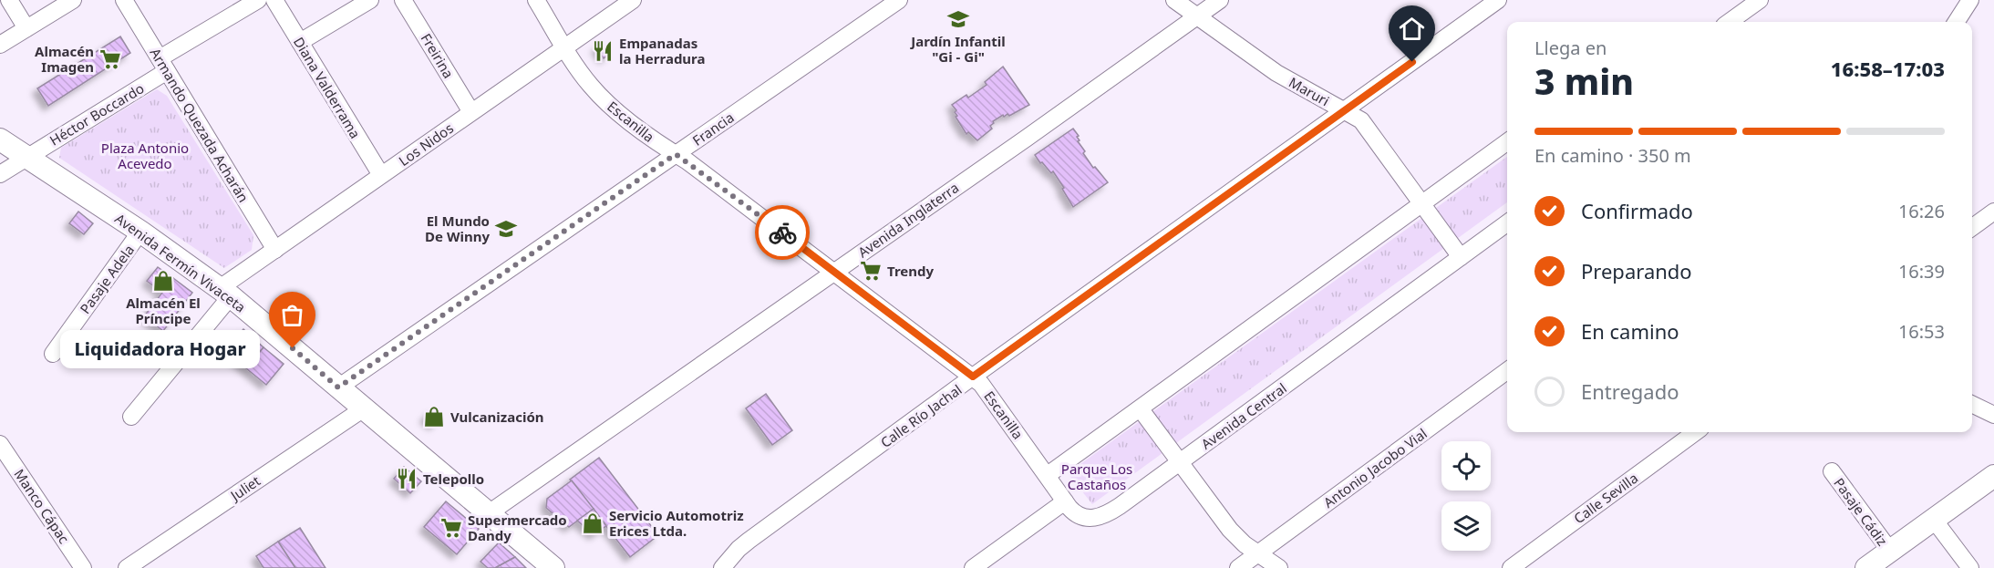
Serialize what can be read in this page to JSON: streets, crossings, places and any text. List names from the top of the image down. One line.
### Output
{"streets":{"main road":["Avenida Fermín Vivaceta"],"street":["Freirina","Diana Valderrama","Maruri","Héctor Boccardo","Escanilla","Armando Quezada Acharán","Francia","Los Nidos","Avenida Inglaterra","Pasaje Adela","Calle Río Jachal","Avenida Central","Antonio Jacobo Vial","Juliet","Calle Sevilla","Manco Cápac","Pasaje Cádiz"]},"crossings":[["Freirina","Los Nidos"],["Diana Valderrama","Los Nidos"],["Maruri","Avenida Inglaterra"],["Maruri","Calle Río Jachal"],["Maruri","Avenida Central"],["Héctor Boccardo","Armando Quezada Acharán"],["Héctor Boccardo","Avenida Fermín Vivaceta"],["Escanilla","Francia"],["Escanilla","Los Nidos"],["Escanilla","Avenida Inglaterra"],["Escanilla","Calle Río Jachal"],["Escanilla","Avenida Central"],["Armando Quezada Acharán","Los Nidos"],["Francia","Avenida Fermín Vivaceta"],["Los Nidos","Avenida Fermín Vivaceta"],["Avenida Inglaterra","Avenida Fermín Vivaceta"],["Avenida Fermín Vivaceta","Pasaje Adela"],["Avenida Fermín Vivaceta","Juliet"]],"parks":["Plaza Antonio Acevedo","Parque Los Castaños"],"places":{"school or university":["Jardín Infantil \"Gi - Gi\"","El Mundo De Winny"],"restaurant":["Empanadas la Herradura","Telepollo"],"supermarket":["Almacén Imagen","Trendy","Supermercado Dandy"],"shop":["Almacén El Príncipe","Vulcanización","Servicio Automotriz Erices Ltda."],"other":["Liquidadora Hogar"]},"page":{"heading":["3 min","Llega en","16:58–17:03"],"bar":"En camino · 350 m","list":[["Confirmado","16:26"],["Preparando","16:39"],["En camino","16:53"],"Entregado"],"bubble":"Liquidadora Hogar"}}
